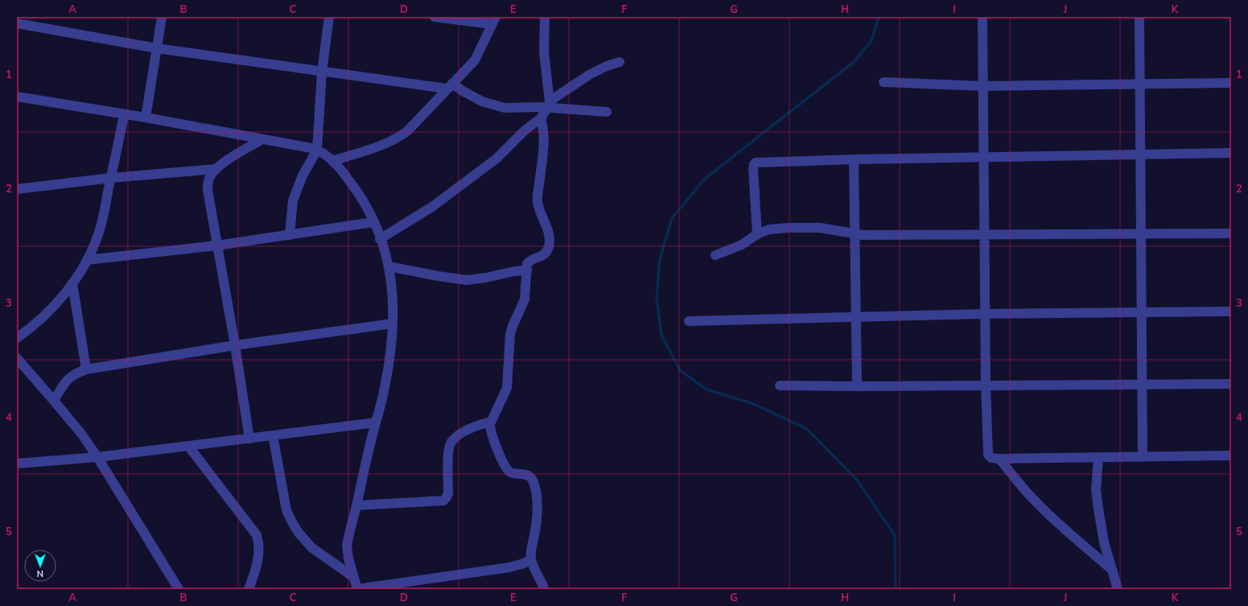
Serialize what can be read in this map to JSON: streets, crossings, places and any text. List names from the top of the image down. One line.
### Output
{"north":"bottom","grid":{"columns":["A","B","C","D","E","F","G","H","I","J","K"],"rows":["1","2","3","4","5"]}}
